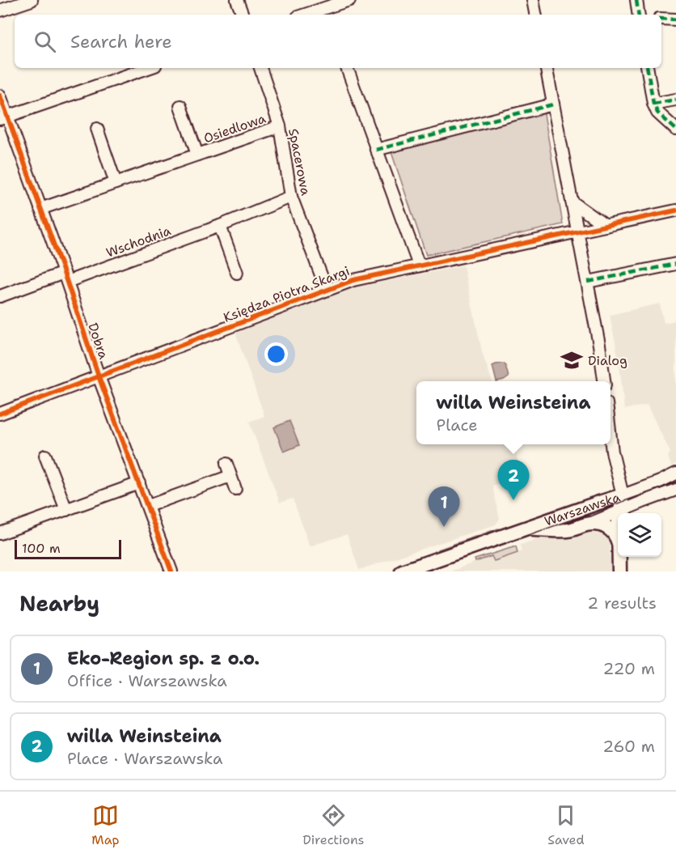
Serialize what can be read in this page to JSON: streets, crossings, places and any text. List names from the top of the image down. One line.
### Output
{"streets":{"main road":["Warszawska"],"street":["Osiedlowa","Spacerowa","Wschodnia","Księdza Piotra Skargi","Dobra"]},"crossings":[["Osiedlowa","Spacerowa"],["Osiedlowa","Dobra"],["Spacerowa","Wschodnia"],["Spacerowa","Księdza Piotra Skargi"],["Wschodnia","Dobra"],["Księdza Piotra Skargi","Dobra"]],"places":{"school or university":["Dialog"]},"scale_bar":"100 m","page":{"search":"Search here","popup":["willa Weinsteina","Place"],"pins":["2","1"],"scale":"100 m","heading":["Nearby","2 results"],"list":[{"mark":"1","name":"Eko-Region sp. z o.o.","note":"Office · Warszawska","value":"220 m"},{"mark":"2","name":"willa Weinsteina","note":"Place · Warszawska","value":"260 m"}],"nav":["Map","Directions","Saved"]}}
